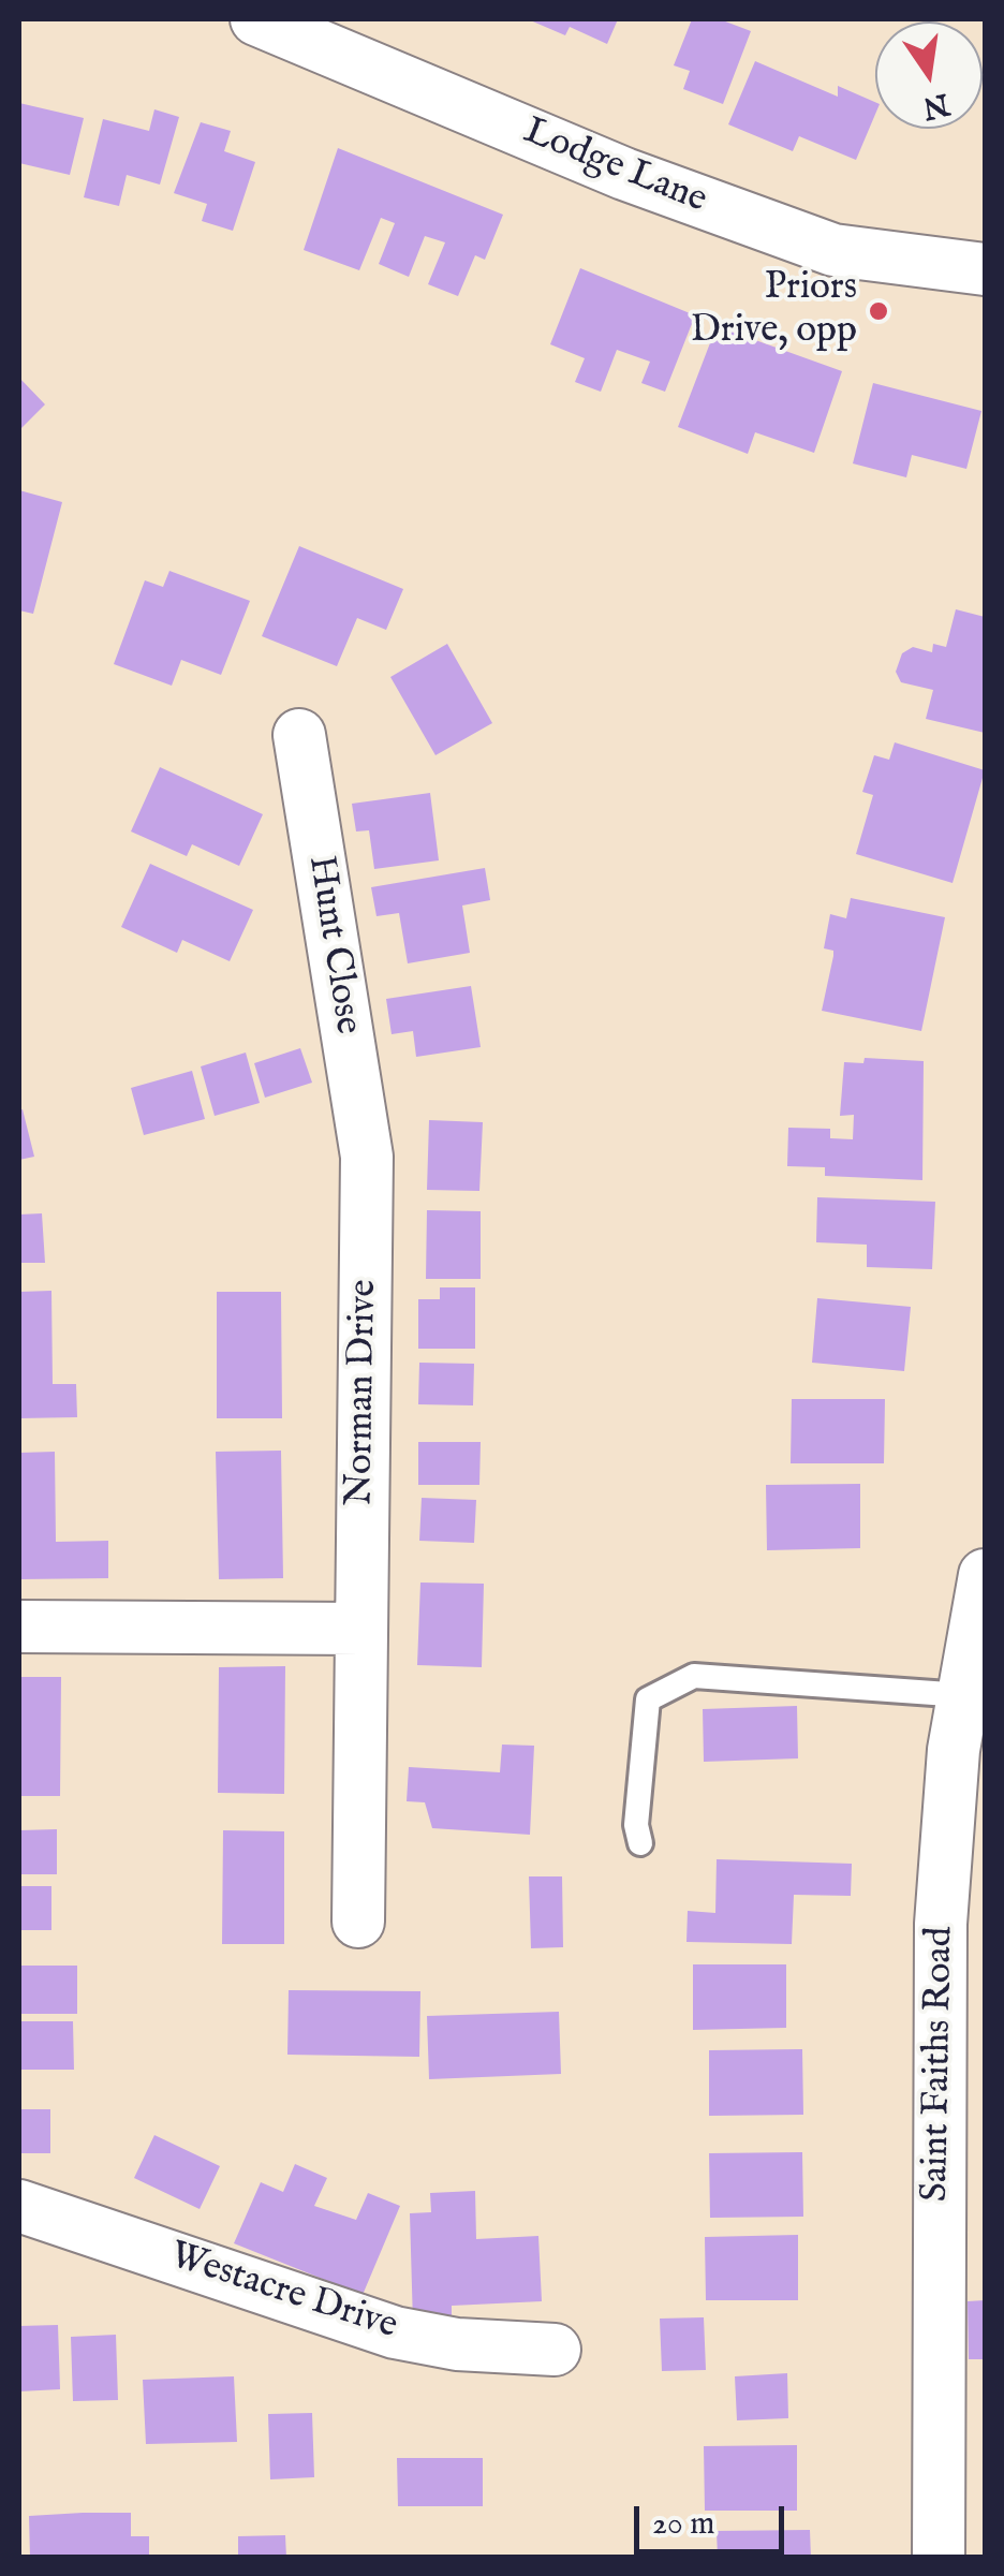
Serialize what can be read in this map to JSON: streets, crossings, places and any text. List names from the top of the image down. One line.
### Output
{"streets":{"street":["Lodge Lane","Hunt Close","Norman Drive","Saint Faiths Road","Westacre Drive"]},"crossings":[["Hunt Close","Norman Drive"]],"places":["Priors Drive, opp"],"scale_bar":"20 m","north":"bottom"}
